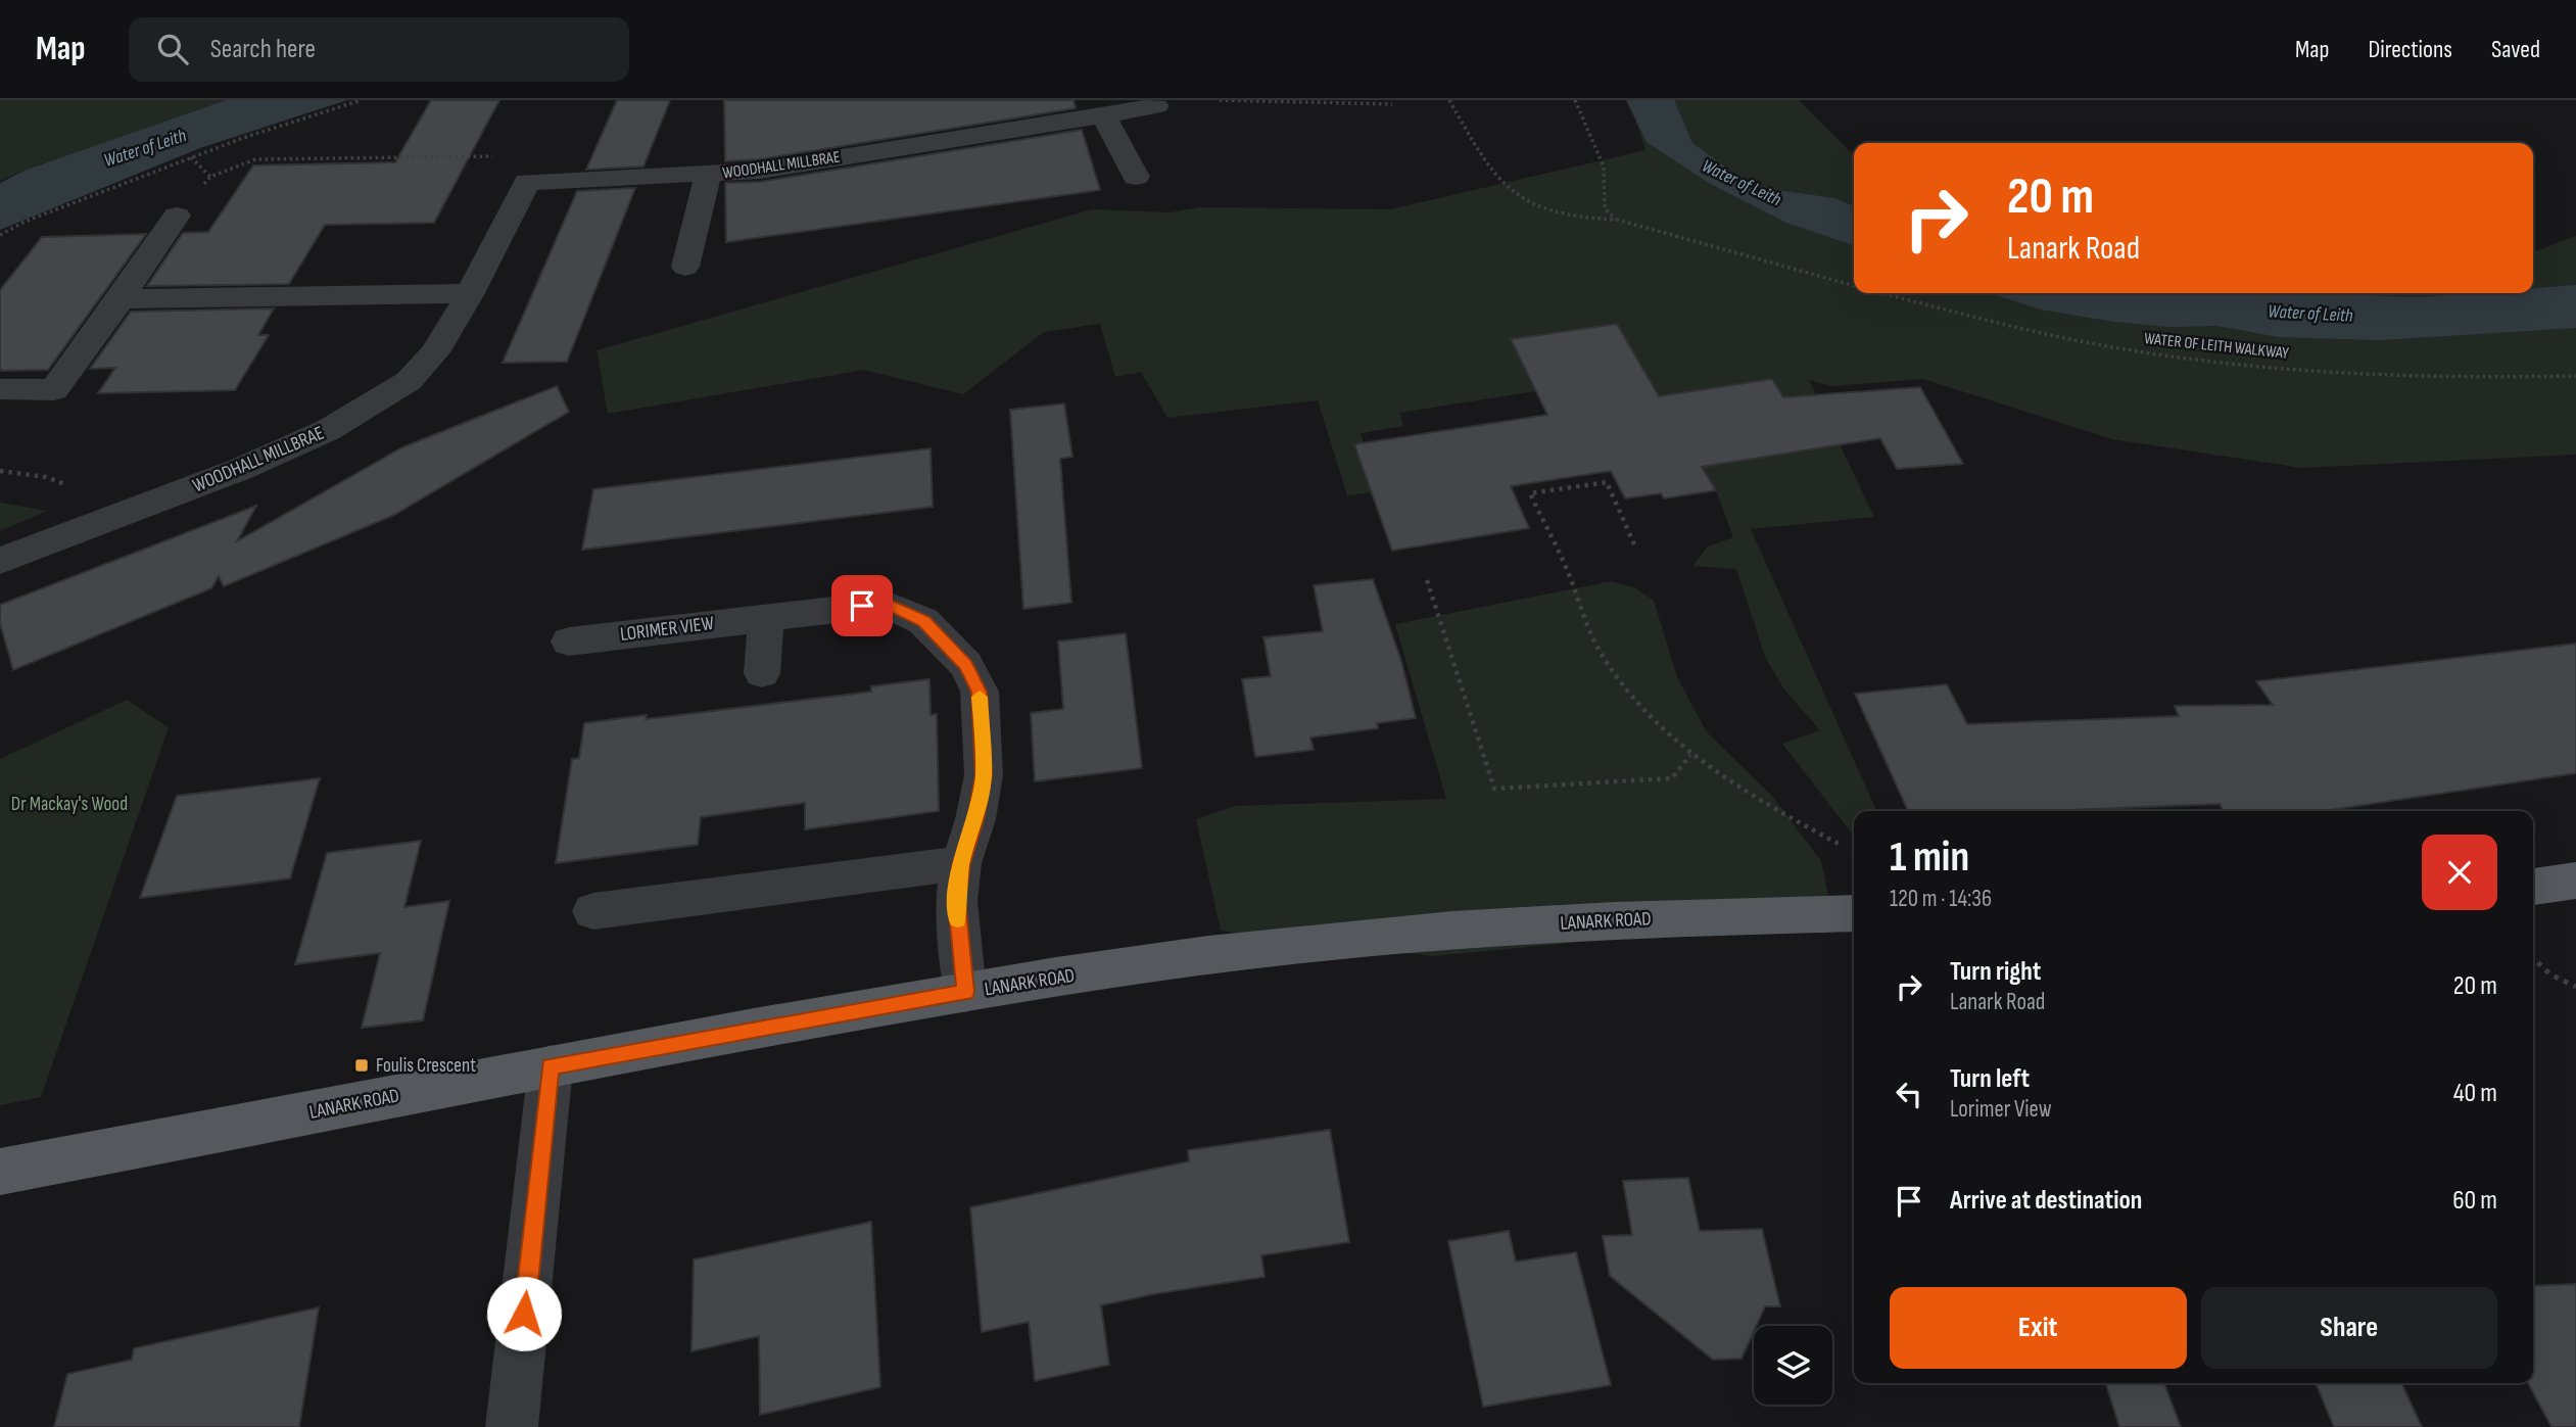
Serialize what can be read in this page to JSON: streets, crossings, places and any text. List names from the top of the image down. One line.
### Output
{"streets":{"main road":["LANARK ROAD"],"street":["WOODHALL MILLBRAE","LORIMER VIEW"],"path":["WATER OF LEITH WALKWAY"]},"crossings":[["LORIMER VIEW","LANARK ROAD"]],"water":["Water of Leith"],"parks":["Dr Mackay's Wood"],"places":{"transit":["Foulis Crescent"]},"page":{"header":"Map","search":"Search here","nav":["Map","Directions","Saved"],"turn":["20 m","Lanark Road"],"heading":["1 min","120 m · 14:36"],"list":[{"name":"Turn right","note":"Lanark Road","value":"20 m"},{"name":"Turn left","note":"Lorimer View","value":"40 m"},{"name":"Arrive at destination","value":"60 m"}],"buttons":["Exit","Share"]}}
